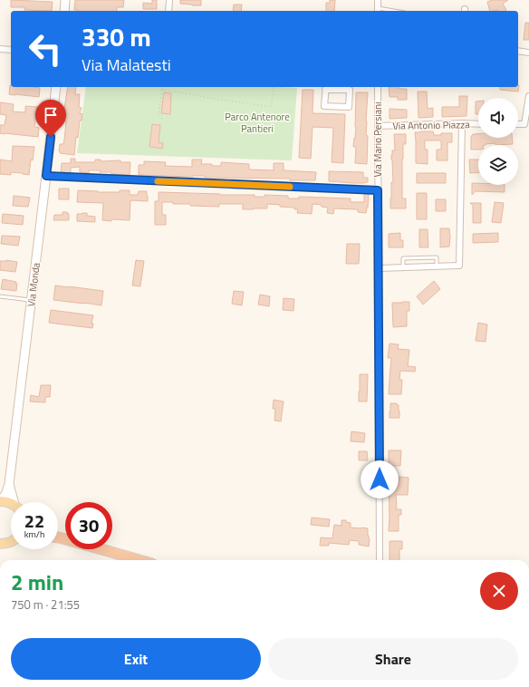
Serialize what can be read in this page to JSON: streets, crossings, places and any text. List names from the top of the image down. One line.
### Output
{"streets":{"main road":["Via Monda"],"street":["Via Antonio Piazza","Via Mario Persiani"]},"crossings":[["Via Antonio Piazza","Via Mario Persiani"]],"parks":["Parco Antenore Pantieri"],"page":{"turn":["330 m","Via Malatesti"],"speed":"22 km/h","limit":"30","heading":["2 min","750 m · 21:55"],"buttons":["Exit","Share"]}}
